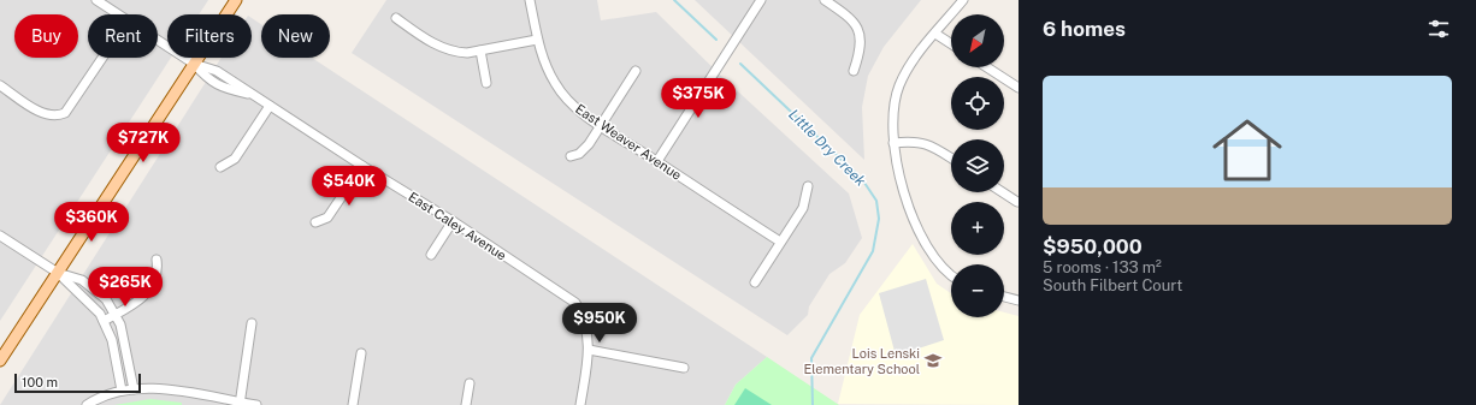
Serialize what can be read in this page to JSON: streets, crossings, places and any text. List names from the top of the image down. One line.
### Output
{"streets":{"street":["East Weaver Avenue","East Caley Avenue"]},"water":["Little Dry Creek"],"places":{"school or university":["Lois Lenski Elementary School"]},"scale_bar":"100 m","north":"bottom left","page":{"heading":"6 homes","map_buttons":["+","−"],"chip":["Buy","Rent","Filters","New"],"list":[{"name":"$950,000","note":"5 rooms · 133 m² · South Filbert Court"}],"price":["$375K","$727K","$540K","$360K","$265K","$950K"],"scale":"100 m"}}
